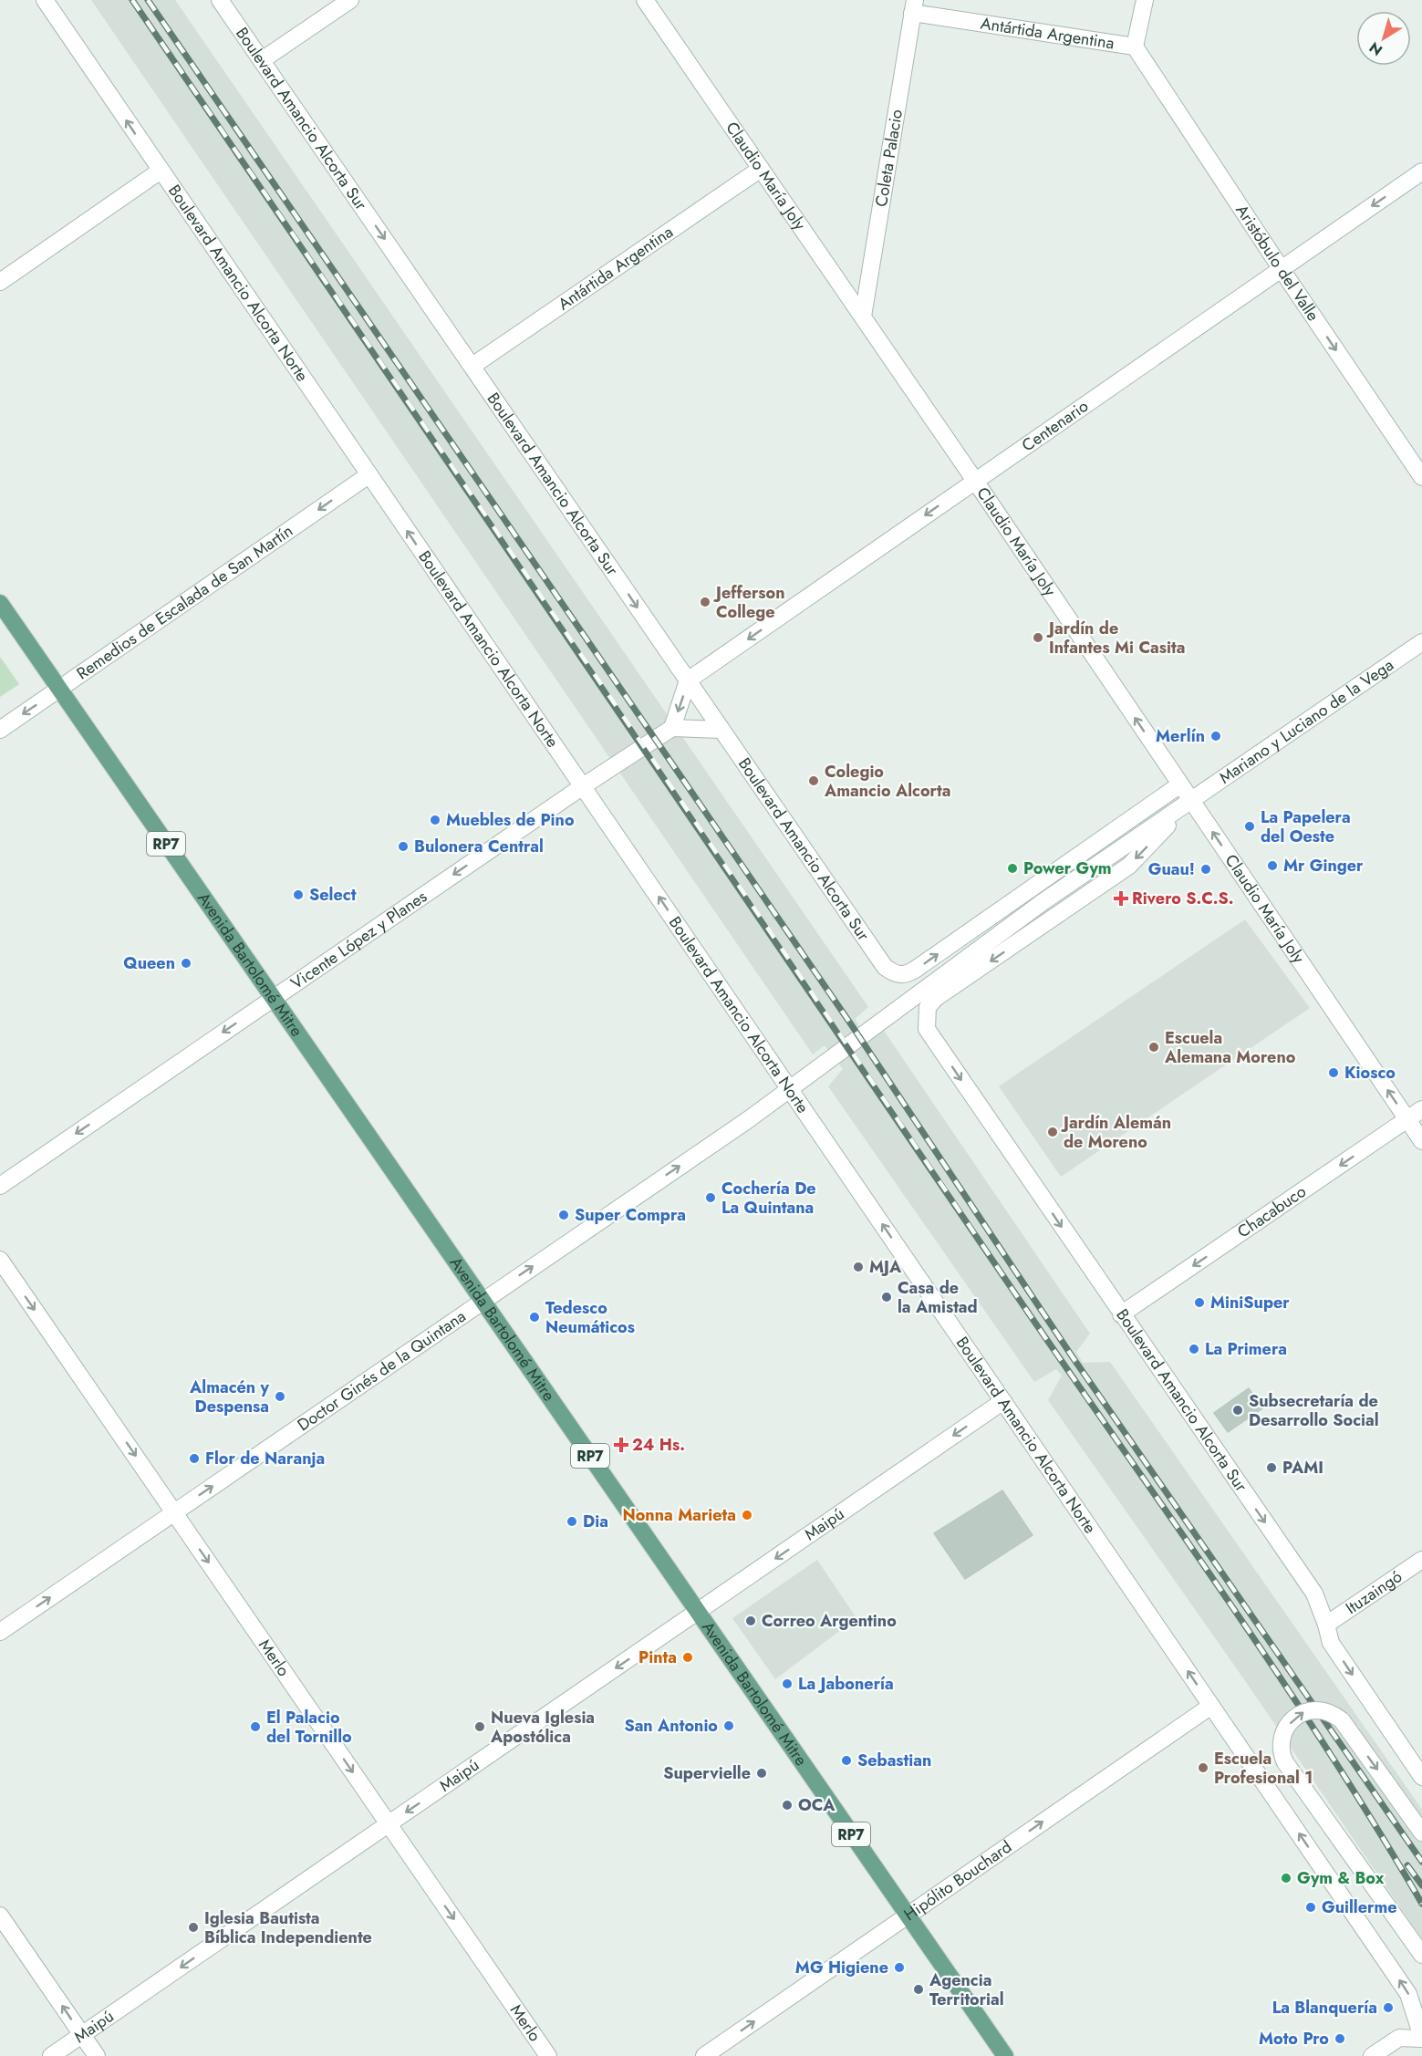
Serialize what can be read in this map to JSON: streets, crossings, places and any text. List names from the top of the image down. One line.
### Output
{"streets":{"main road":["RP7","Avenida Bartolomé Mitre"],"street":["Antártida Argentina","Boulevard Amancio Alcorta Sur","Coleta Palacio","Claudio María Joly","Aristóbulo del Valle","Boulevard Amancio Alcorta Norte","Centenario","Remedios de Escalada de San Martín","Mariano y Luciano de la Vega","Vicente López y Planes","Chacabuco","Doctor Ginés de la Quintana","Maipú","Ituzaingó","Merlo","Hipólito Bouchard"]},"crossings":[["Antártida Argentina","Boulevard Amancio Alcorta Sur"],["Antártida Argentina","Coleta Palacio"],["Antártida Argentina","Claudio María Joly"],["Antártida Argentina","Aristóbulo del Valle"],["Boulevard Amancio Alcorta Sur","Claudio María Joly"],["Boulevard Amancio Alcorta Sur","Centenario"],["Boulevard Amancio Alcorta Sur","Mariano y Luciano de la Vega"],["Boulevard Amancio Alcorta Sur","Chacabuco"],["Boulevard Amancio Alcorta Sur","Ituzaingó"],["Coleta Palacio","Claudio María Joly"],["Claudio María Joly","Centenario"],["Claudio María Joly","Mariano y Luciano de la Vega"],["Claudio María Joly","Chacabuco"],["Aristóbulo del Valle","Centenario"],["Boulevard Amancio Alcorta Norte","Remedios de Escalada de San Martín"],["Boulevard Amancio Alcorta Norte","Vicente López y Planes"],["Boulevard Amancio Alcorta Norte","Doctor Ginés de la Quintana"],["Boulevard Amancio Alcorta Norte","Maipú"],["Boulevard Amancio Alcorta Norte","Hipólito Bouchard"],["Remedios de Escalada de San Martín","Avenida Bartolomé Mitre"],["Mariano y Luciano de la Vega","Doctor Ginés de la Quintana"],["Vicente López y Planes","Avenida Bartolomé Mitre"],["Avenida Bartolomé Mitre","Doctor Ginés de la Quintana"],["Avenida Bartolomé Mitre","Maipú"],["Avenida Bartolomé Mitre","Hipólito Bouchard"],["Doctor Ginés de la Quintana","Merlo"],["Maipú","Merlo"]],"one_way":["Boulevard Amancio Alcorta Sur","Claudio María Joly","Aristóbulo del Valle","Boulevard Amancio Alcorta Norte","Centenario","Remedios de Escalada de San Martín","Vicente López y Planes","Chacabuco","Doctor Ginés de la Quintana","Maipú","Merlo","Hipólito Bouchard"],"places":{"other":["Jefferson College","Jardín de Infantes Mi Casita","Merlín","Colegio Amancio Alcorta","Muebles de Pino","La Papelera del Oeste","Bulonera Central","Mr Ginger","Power Gym","Guau!","Select","Queen","Escuela Alemana Moreno","Kiosco","Jardín Alemán de Moreno","Cochería De La Quintana","Super Compra","MJA","Casa de la Amistad","MiniSuper","Tedesco Neumáticos","La Primera","Almacén y Despensa","Subsecretaría de Desarrollo Social","Flor de Naranja","PAMI","Nonna Marieta","Dia","Correo Argentino","Pinta","La Jabonería","San Antonio","El Palacio del Tornillo","Nueva Iglesia Apostólica","Sebastian","Escuela Profesional 1","Supervielle","OCA","Gym & Box","Guillerme","Iglesia Bautista Bíblica Independiente","MG Higiene","Agencia Territorial","La Blanquería","Moto Pro"],"health":["Rivero S.C.S.","24 Hs."]},"north":"bottom left"}
